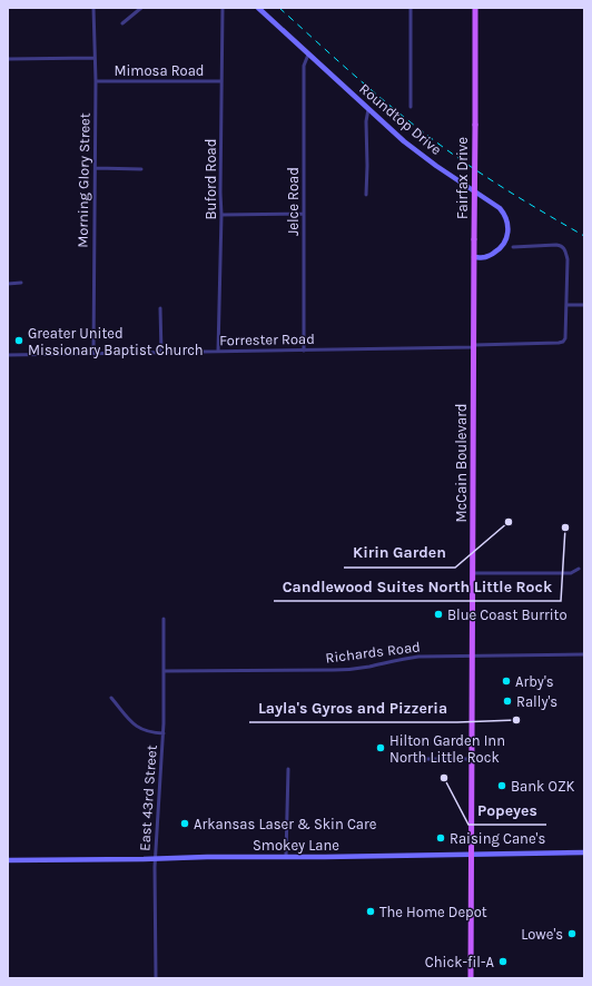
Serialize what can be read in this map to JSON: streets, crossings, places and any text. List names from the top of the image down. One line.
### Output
{"streets":{"main road":["Fairfax Drive","McCain Boulevard"],"street":["Mimosa Road","Roundtop Drive","Buford Road","Morning Glory Street","Jelce Road","Forrester Road","Richards Road","East 43rd Street","Smokey Lane"]},"crossings":[["Mimosa Road","Buford Road"],["Mimosa Road","Morning Glory Street"],["Roundtop Drive","Fairfax Drive"],["Roundtop Drive","Jelce Road"],["Fairfax Drive","Forrester Road"],["Fairfax Drive","McCain Boulevard"],["Buford Road","Forrester Road"],["Morning Glory Street","Forrester Road"],["Jelce Road","Forrester Road"],["Forrester Road","McCain Boulevard"],["McCain Boulevard","Richards Road"],["McCain Boulevard","Smokey Lane"],["Richards Road","East 43rd Street"],["East 43rd Street","Smokey Lane"]],"places":["Greater United Missionary Baptist Church","Kirin Garden","Candlewood Suites North Little Rock","Blue Coast Burrito","Arby's","Rally's","Layla's Gyros and Pizzeria","Hilton Garden Inn North Little Rock","Popeyes","Bank OZK","Arkansas Laser & Skin Care","Raising Cane's","The Home Depot","Lowe's","Chick-fil-A"]}
